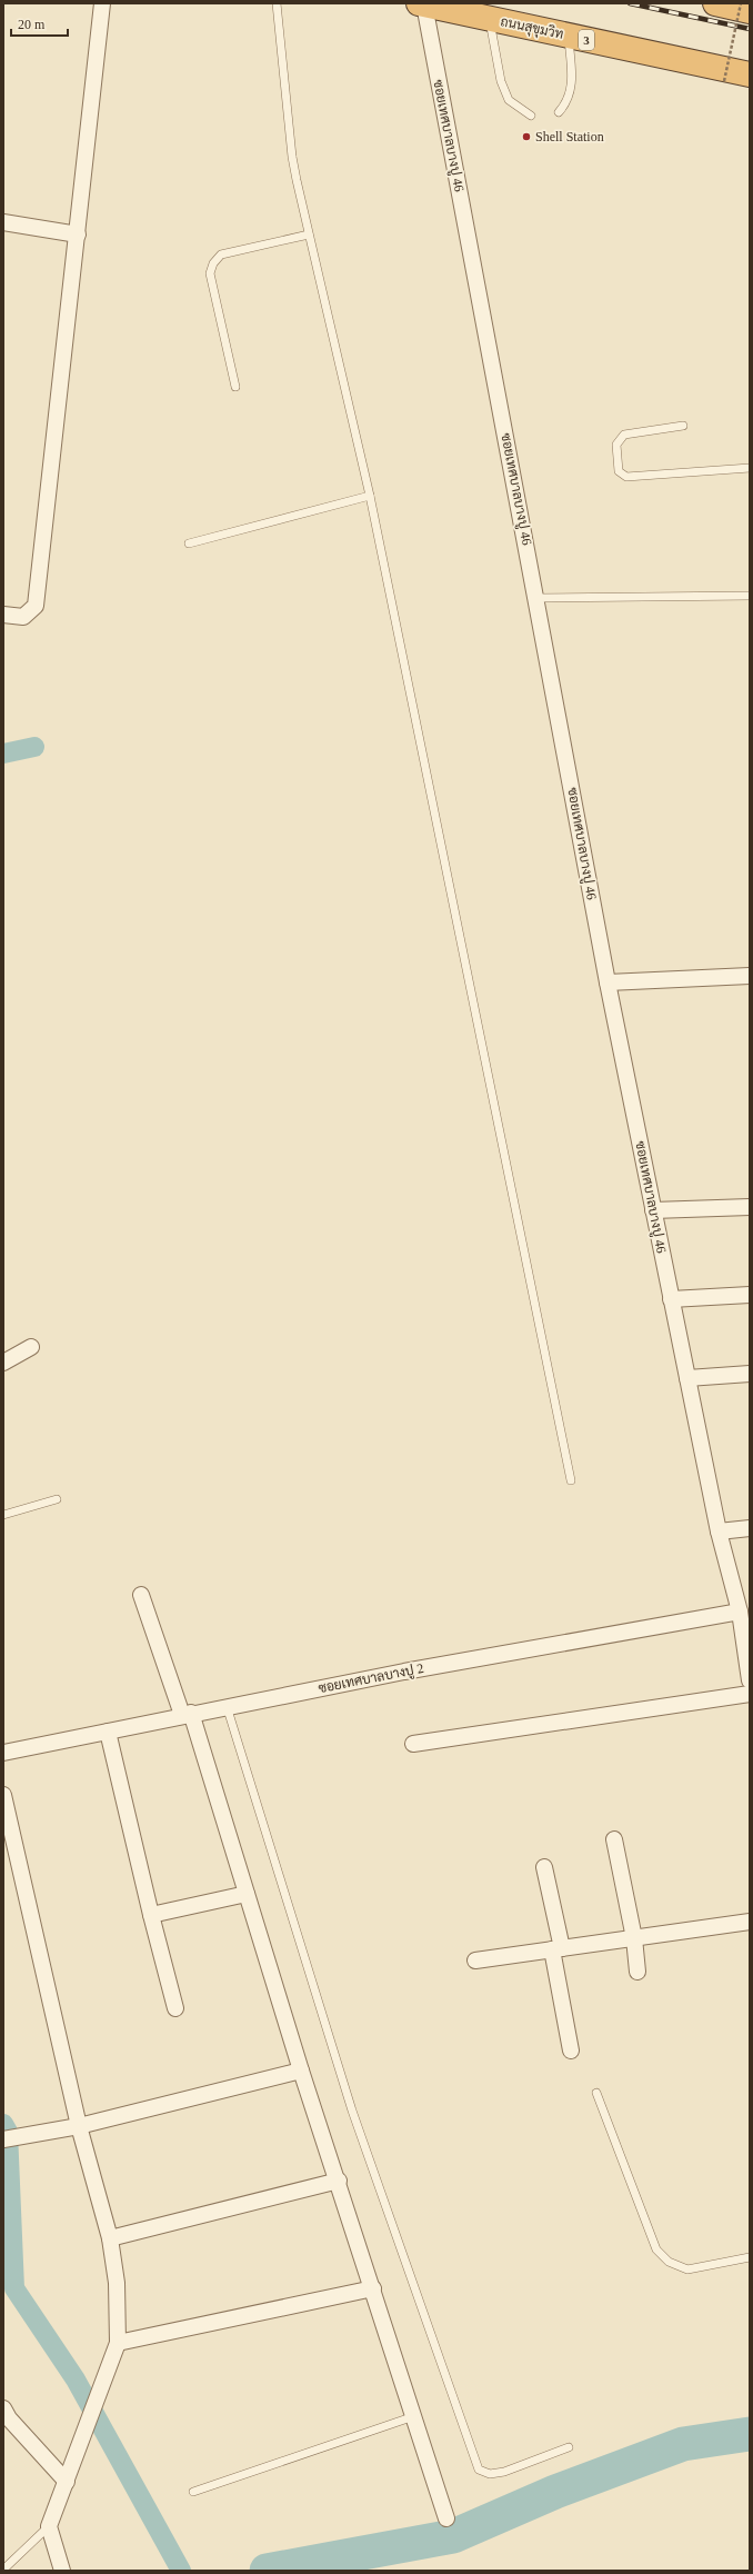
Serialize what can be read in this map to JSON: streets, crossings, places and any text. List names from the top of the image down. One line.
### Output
{"streets":{"highway":["ถนนสุขุมวิท","3"],"street":["ซอยเทศบาลบางปู 46","ซอยเทศบาลบางปู 2"]},"crossings":[["ถนนสุขุมวิท","ซอยเทศบาลบางปู 46"],["ซอยเทศบาลบางปู 46","ซอยเทศบาลบางปู 2"]],"places":["Shell Station"],"scale_bar":"20 m"}
